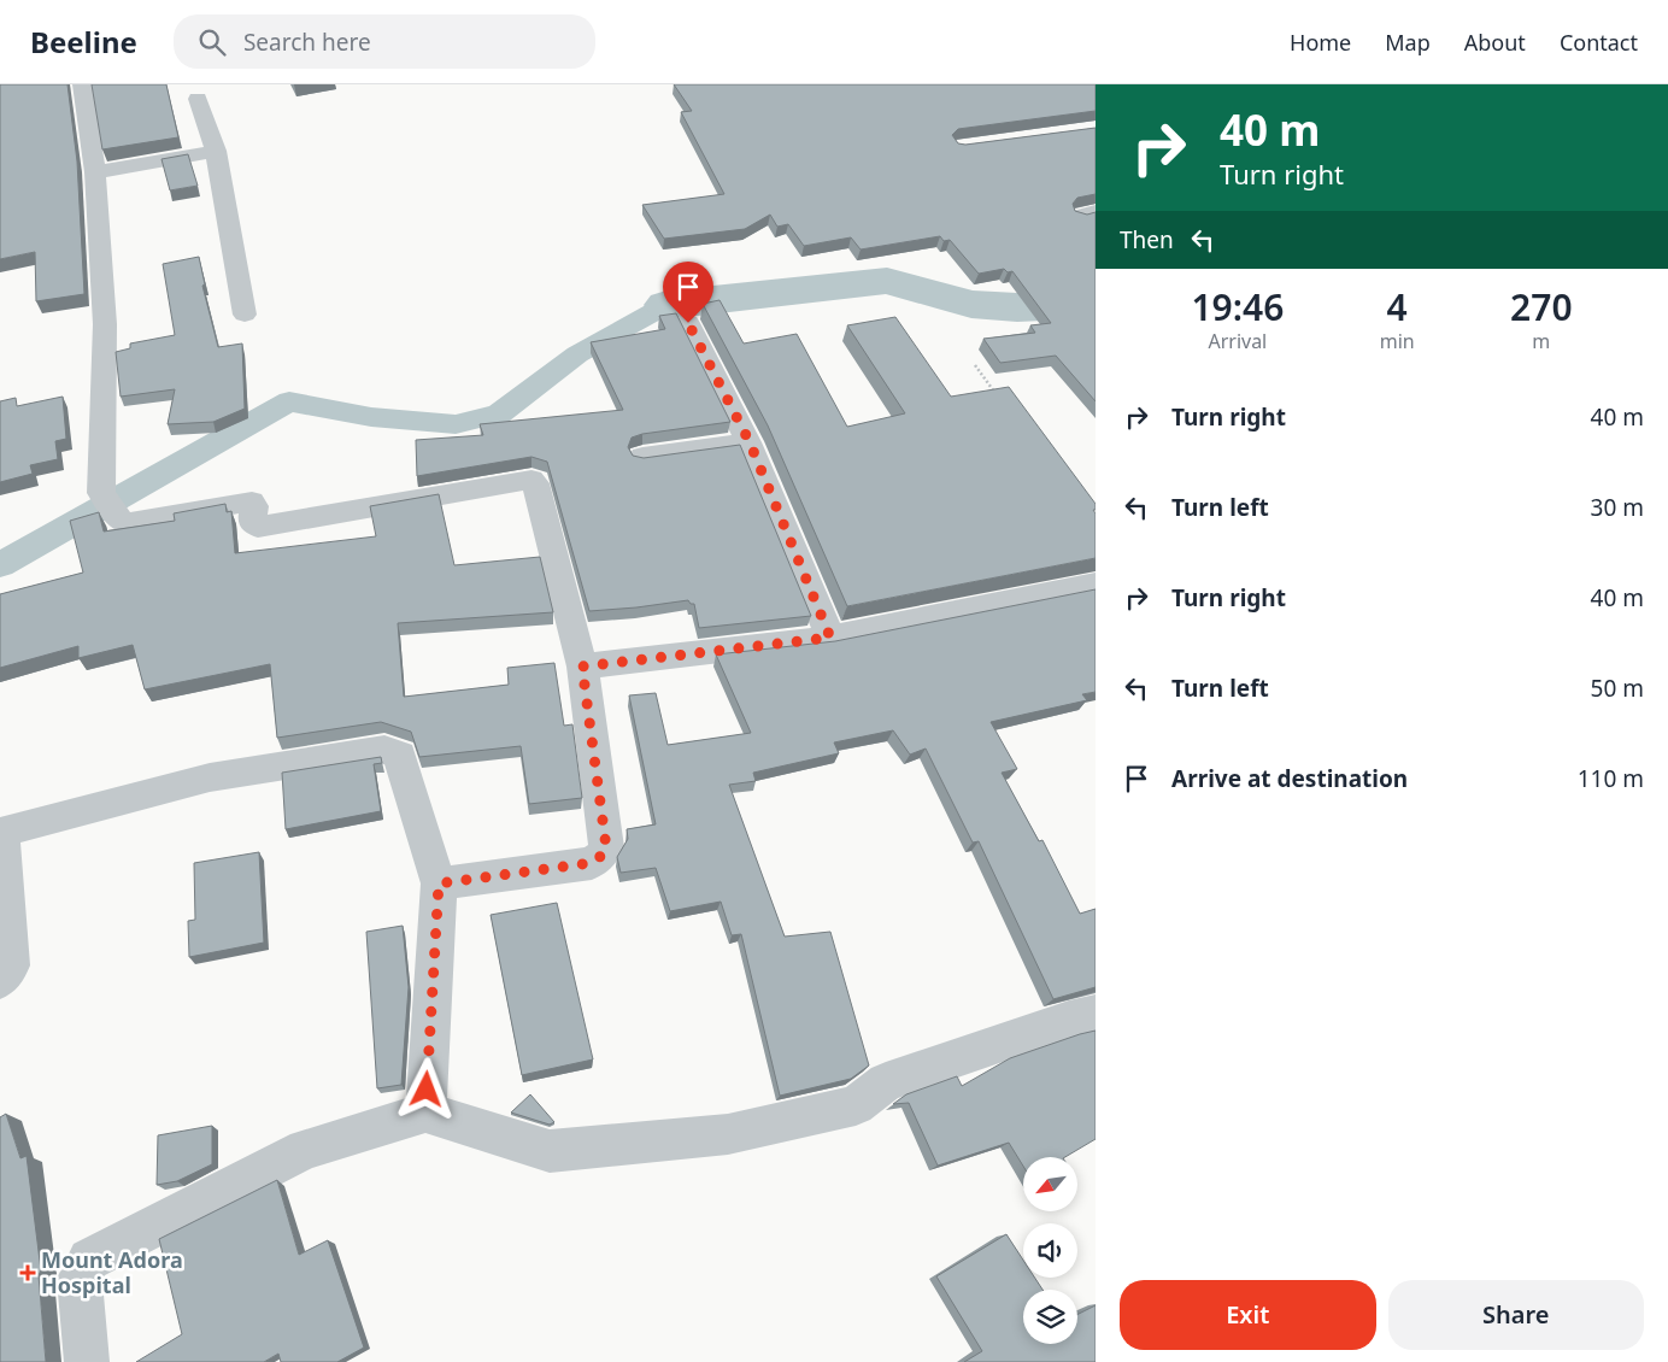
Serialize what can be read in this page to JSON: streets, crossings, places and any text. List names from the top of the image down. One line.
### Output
{"places":{"health":["Mount Adora Hospital"]},"north":"bottom left","page":{"header":"Beeline","search":"Search here","nav":["Home","Map","About","Contact"],"turn":["40 m","Turn right"],"then":"Then","eta":["19:46","Arrival","4","min","270","m"],"list":[{"name":"Turn right","value":"40 m"},{"name":"Turn left","value":"30 m"},{"name":"Turn right","value":"40 m"},{"name":"Turn left","value":"50 m"},{"name":"Arrive at destination","value":"110 m"}],"buttons":["Exit","Share"]}}
